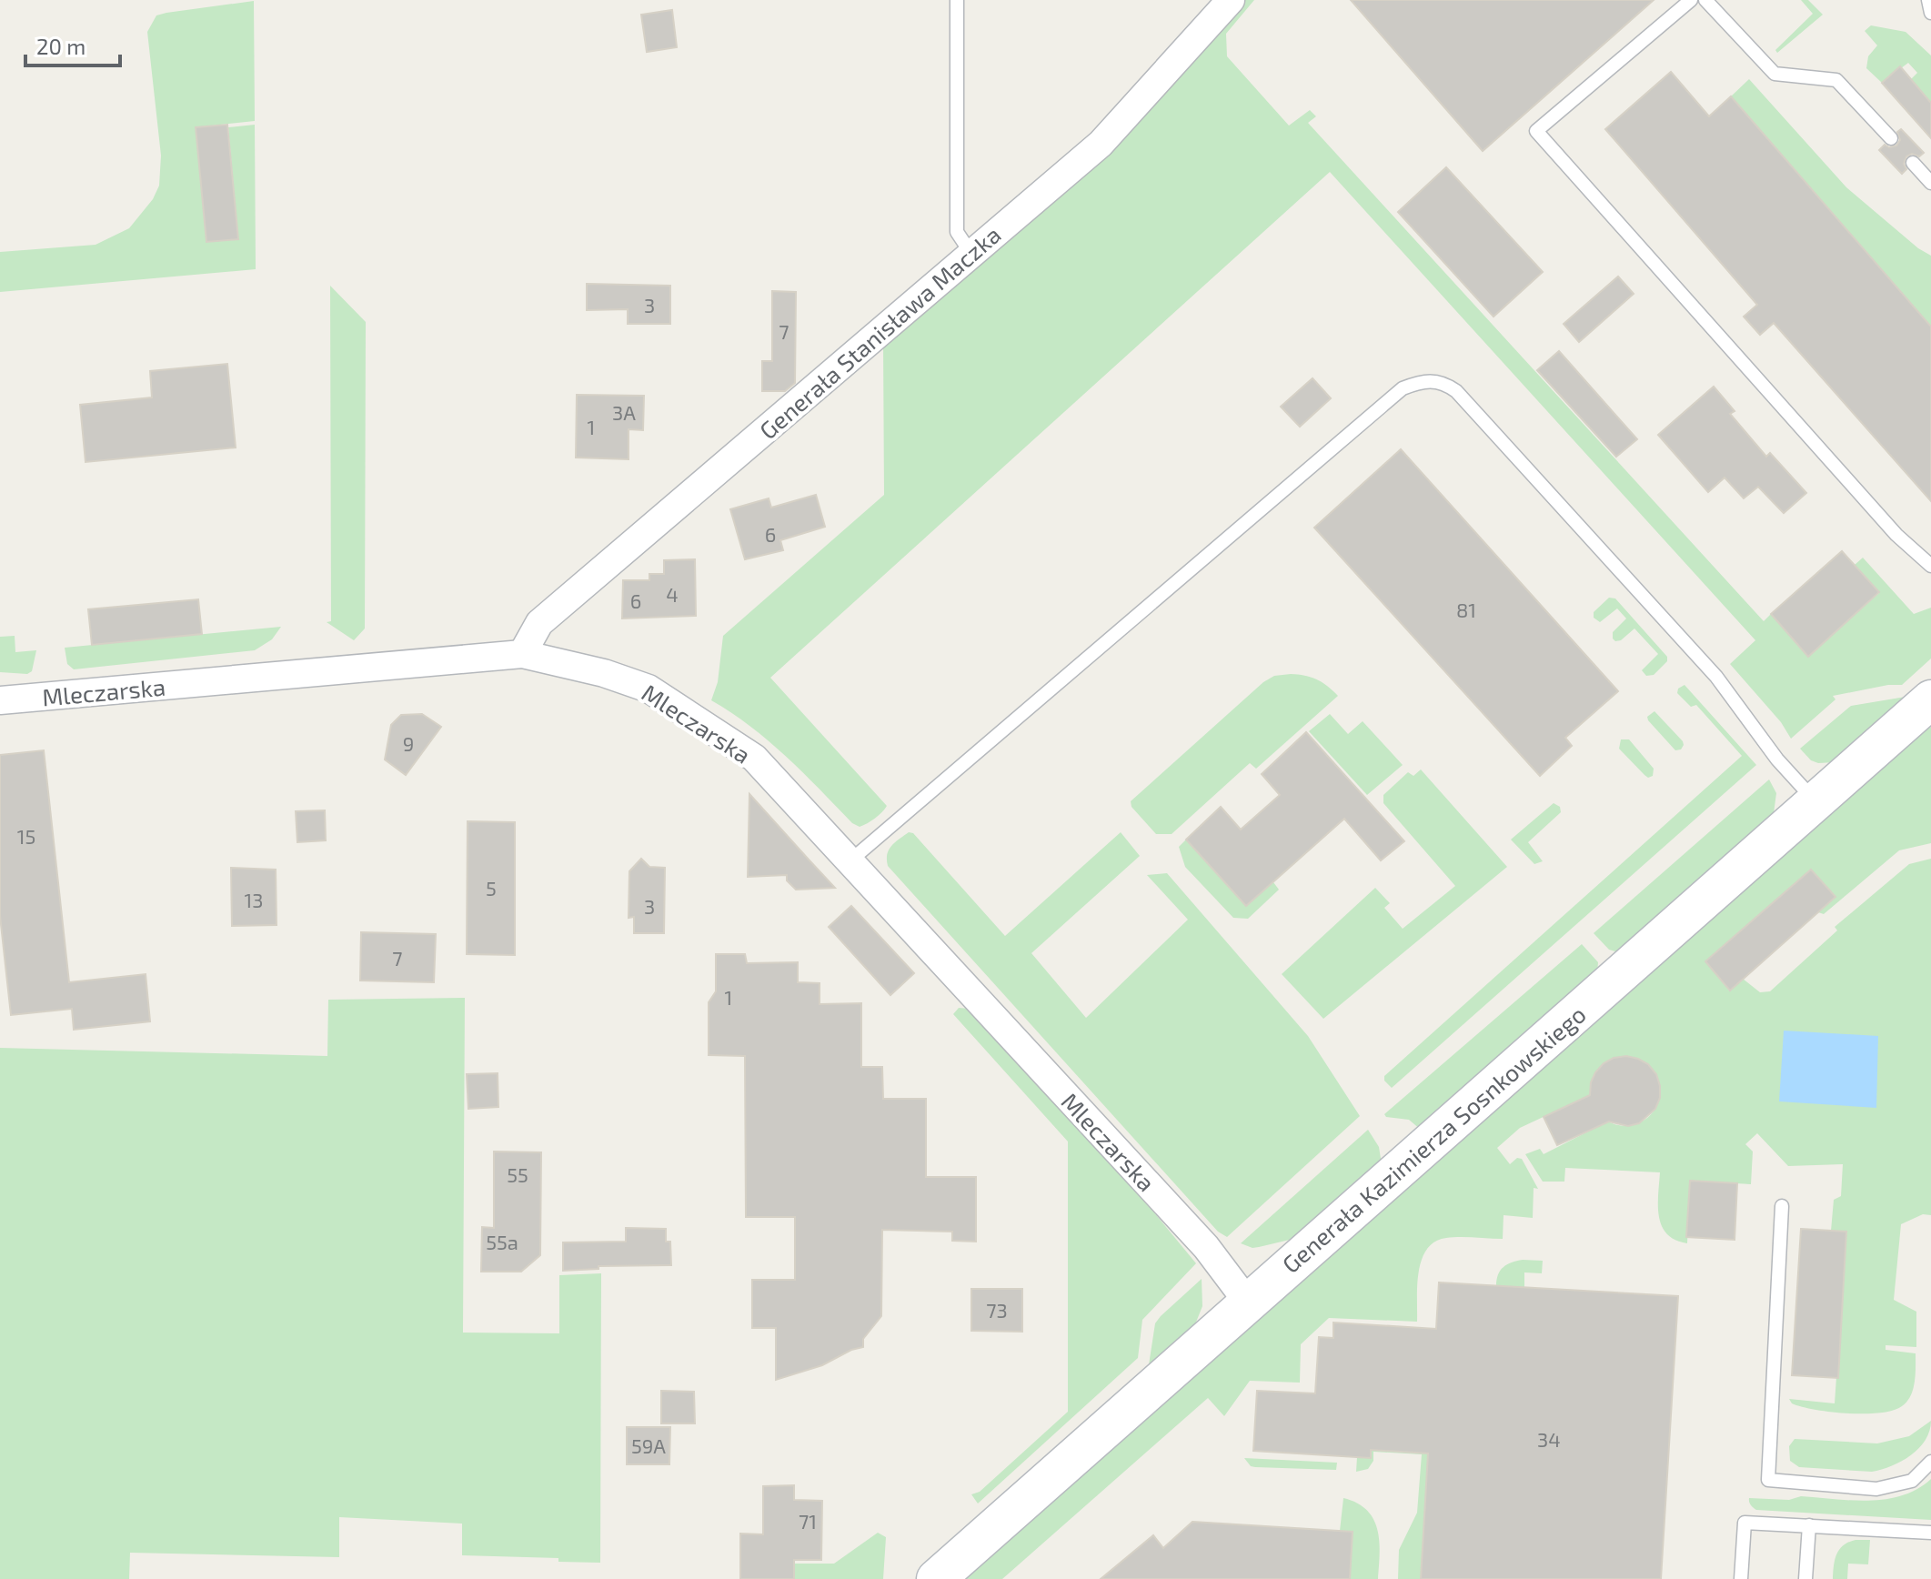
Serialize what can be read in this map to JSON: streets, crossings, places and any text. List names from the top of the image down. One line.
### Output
{"streets":{"street":["Generała Stanisława Maczka","Mleczarska","Generała Kazimierza Sosnkowskiego"]},"crossings":[["Generała Stanisława Maczka","Mleczarska"],["Mleczarska","Generała Kazimierza Sosnkowskiego"]],"house_numbers":["3","7","3A","1","6","4","6","81","9","15","5","13","3","7","1","55","55a","73","34","59A","71"],"scale_bar":"20 m"}
